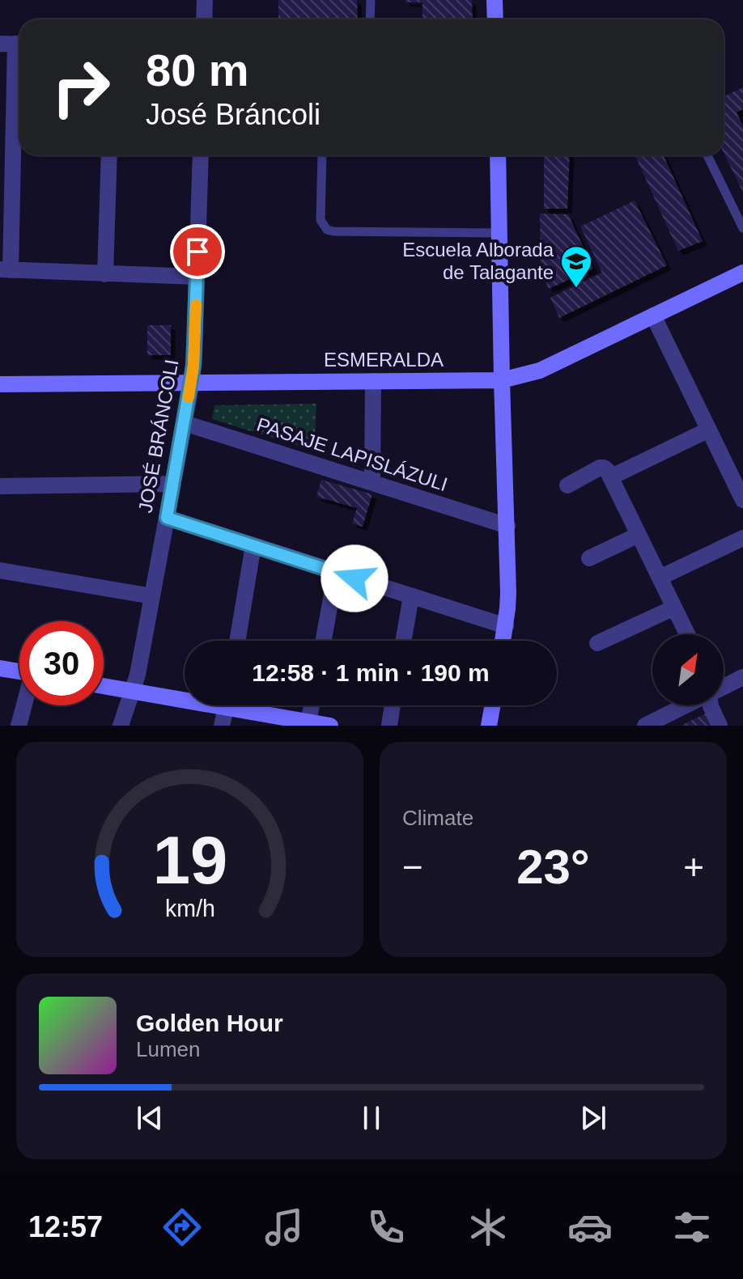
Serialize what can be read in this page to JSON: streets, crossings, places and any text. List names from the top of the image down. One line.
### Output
{"streets":{"street":["ESMERALDA","JOSÉ BRÁNCOLI","PASAJE LAPISLÁZULI"]},"crossings":[["ESMERALDA","JOSÉ BRÁNCOLI"],["JOSÉ BRÁNCOLI","PASAJE LAPISLÁZULI"]],"places":{"school or university":["Escuela Alborada de Talagante"]},"north":"top right","page":{"turn":["80 m","José Bráncoli"],"limit":"30","trip":"12:58 · 1 min · 190 m","tile":"Climate","heat":["−","23°","+"],"song":["Golden Hour","Lumen"],"tabs":"12:57","gauge":["19","km/h"]}}
